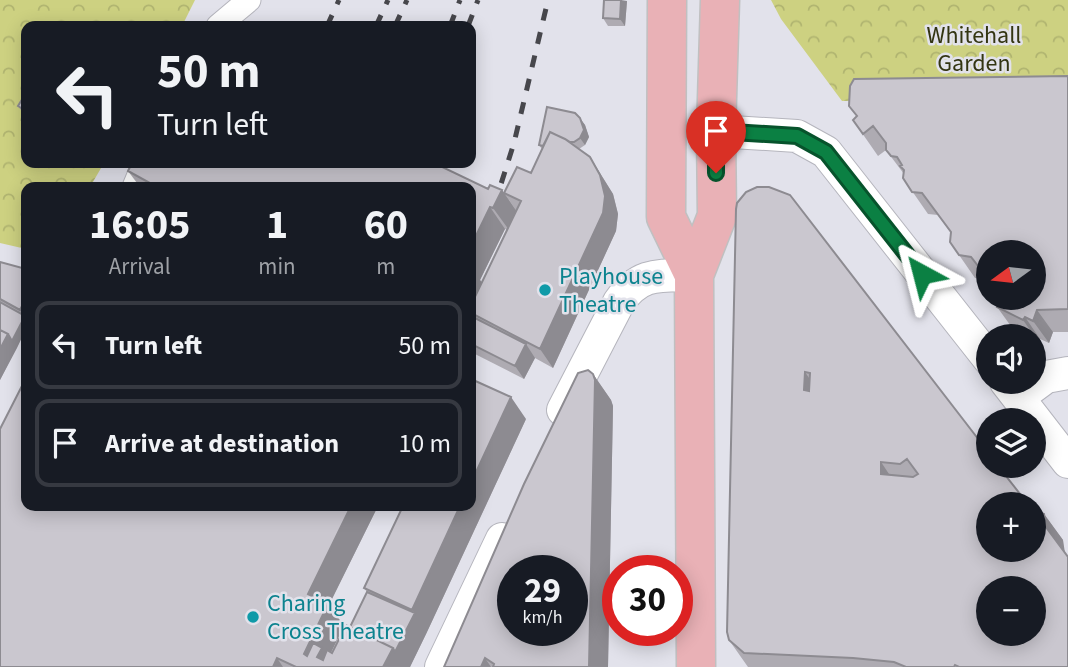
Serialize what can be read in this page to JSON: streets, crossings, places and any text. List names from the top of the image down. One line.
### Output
{"parks":["Whitehall Garden"],"places":["Playhouse Theatre","Charing Cross Theatre"],"north":"left","page":{"turn":["50 m","Turn left"],"eta":["16:05","Arrival","1","min","60","m"],"map_buttons":["+","−"],"list":[{"name":"Turn left","value":"50 m"},{"name":"Arrive at destination","value":"10 m"}],"speed":"29 km/h","limit":"30"}}
